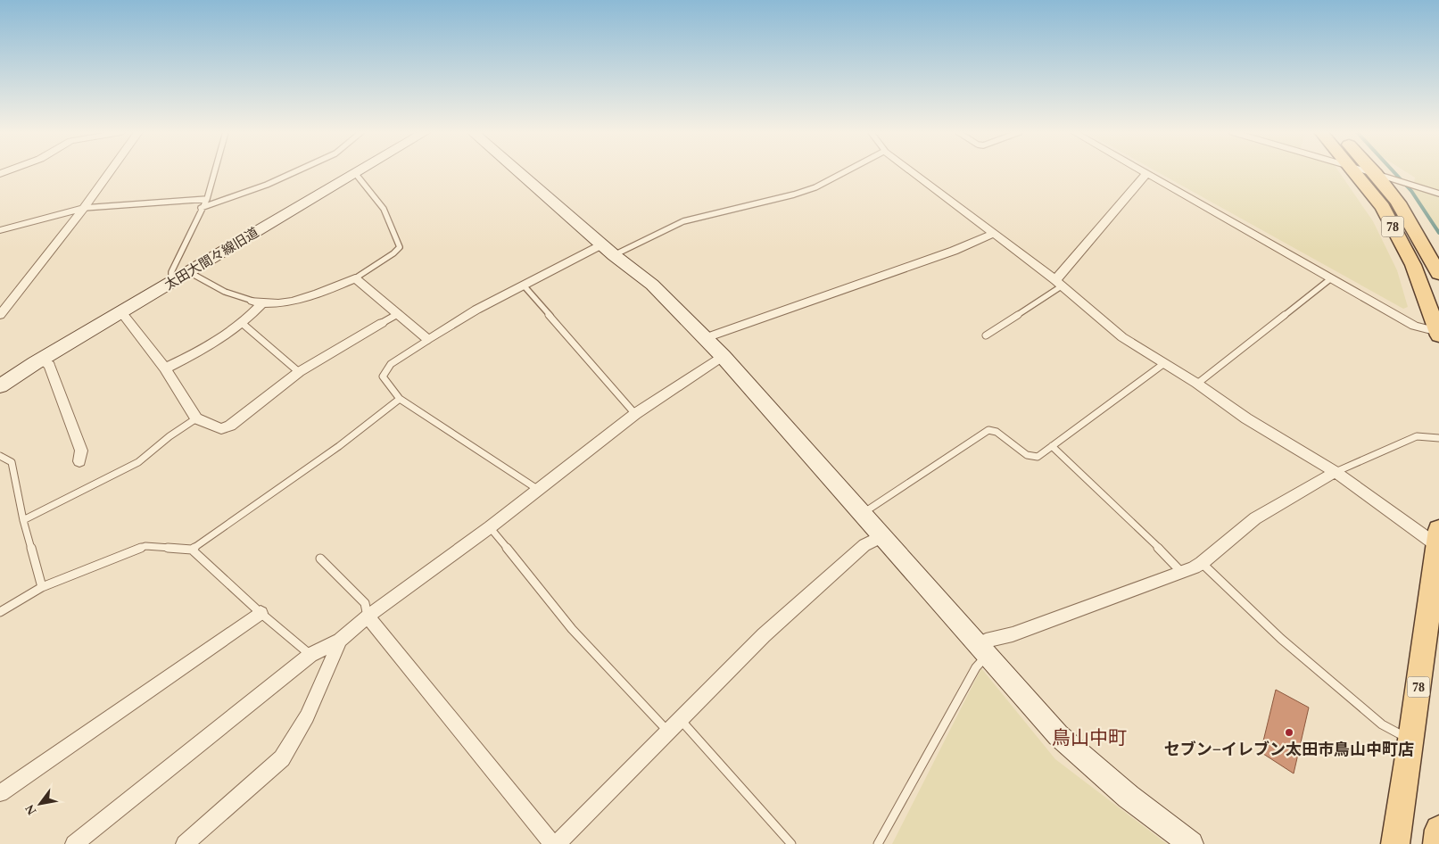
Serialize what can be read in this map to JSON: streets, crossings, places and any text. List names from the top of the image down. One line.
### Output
{"streets":{"main road":["78"],"street":["太田大間々線旧道"]},"districts":["鳥山中町"],"places":["セブン−イレブン太田市鳥山中町店"],"north":"bottom left"}
